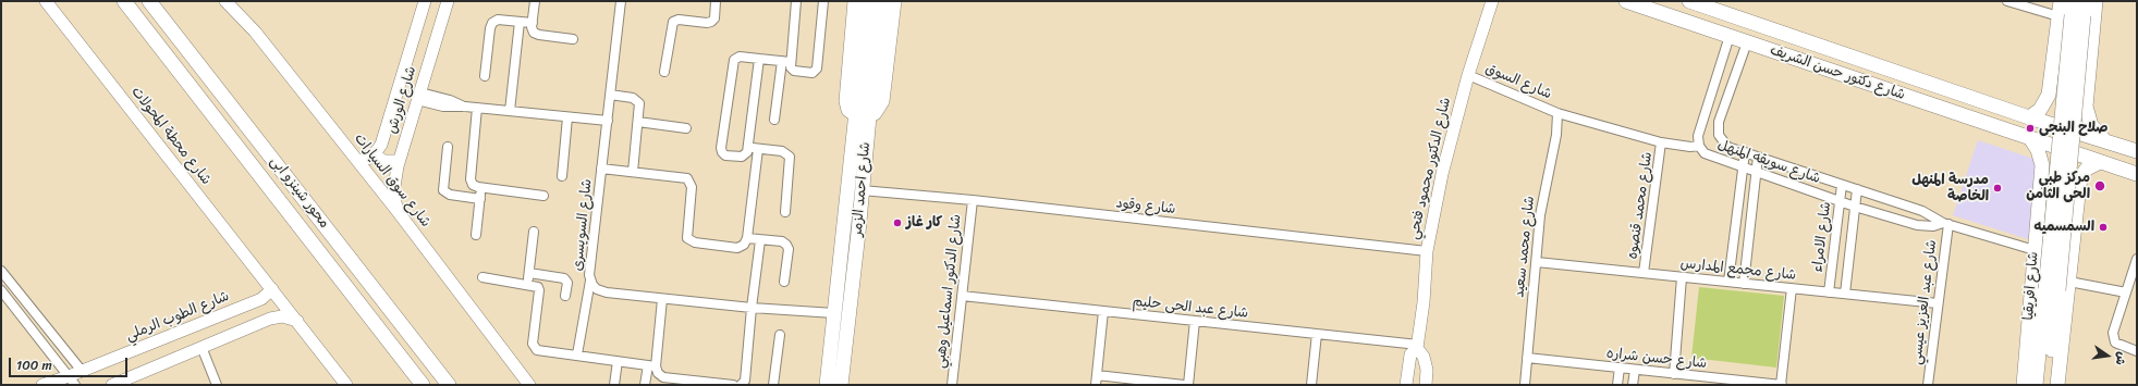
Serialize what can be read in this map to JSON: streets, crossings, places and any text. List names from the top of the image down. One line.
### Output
{"streets":{"main road":["شارع دكتور حسن الشريف","شارع احمد الزمر","محور شينزو ابى","شارع افريقيا"],"street":["شارع السوق","شارع الورش","شارع محطة المحولات","شارع سويقه المنهل","شارع الدكتور محمود فتحي","شارع سوق السيارات","شارع محمد قنصوه","شارع وقود","شارع السويسرى","شارع الامراء","شارع محمد سعيد","شارع مجمع المدارس","شارع الدكتور اسماعيل وهبي","شارع عبد العزيز عيسي","شارع عبد الحى حليم","شارع الطوب الرملي","شارع حسن شراره"]},"crossings":[["شارع دكتور حسن الشريف","شارع سويقه المنهل"],["شارع دكتور حسن الشريف","شارع افريقيا"],["شارع السوق","شارع سويقه المنهل"],["شارع السوق","شارع الدكتور محمود فتحي"],["شارع السوق","شارع محمد قنصوه"],["شارع السوق","شارع محمد سعيد"],["شارع الورش","شارع سوق السيارات"],["شارع محطة المحولات","شارع الطوب الرملي"],["شارع سويقه المنهل","شارع الامراء"],["شارع سويقه المنهل","شارع افريقيا"],["شارع سويقه المنهل","شارع عبد العزيز عيسي"],["شارع الدكتور محمود فتحي","شارع وقود"],["شارع الدكتور محمود فتحي","شارع عبد الحى حليم"],["شارع احمد الزمر","شارع وقود"],["شارع احمد الزمر","شارع السويسرى"],["شارع محمد قنصوه","شارع مجمع المدارس"],["شارع وقود","شارع الدكتور اسماعيل وهبي"],["شارع الامراء","شارع مجمع المدارس"],["شارع محمد سعيد","شارع مجمع المدارس"],["شارع محمد سعيد","شارع حسن شراره"],["شارع مجمع المدارس","شارع عبد العزيز عيسي"],["شارع الدكتور اسماعيل وهبي","شارع عبد الحى حليم"]],"places":["صلاح البنجى","مركز طبي الحى الثامن","مدرسة المنهل الخاصة","كار غاز","السمسميه"],"scale_bar":"100 m","north":"right"}
